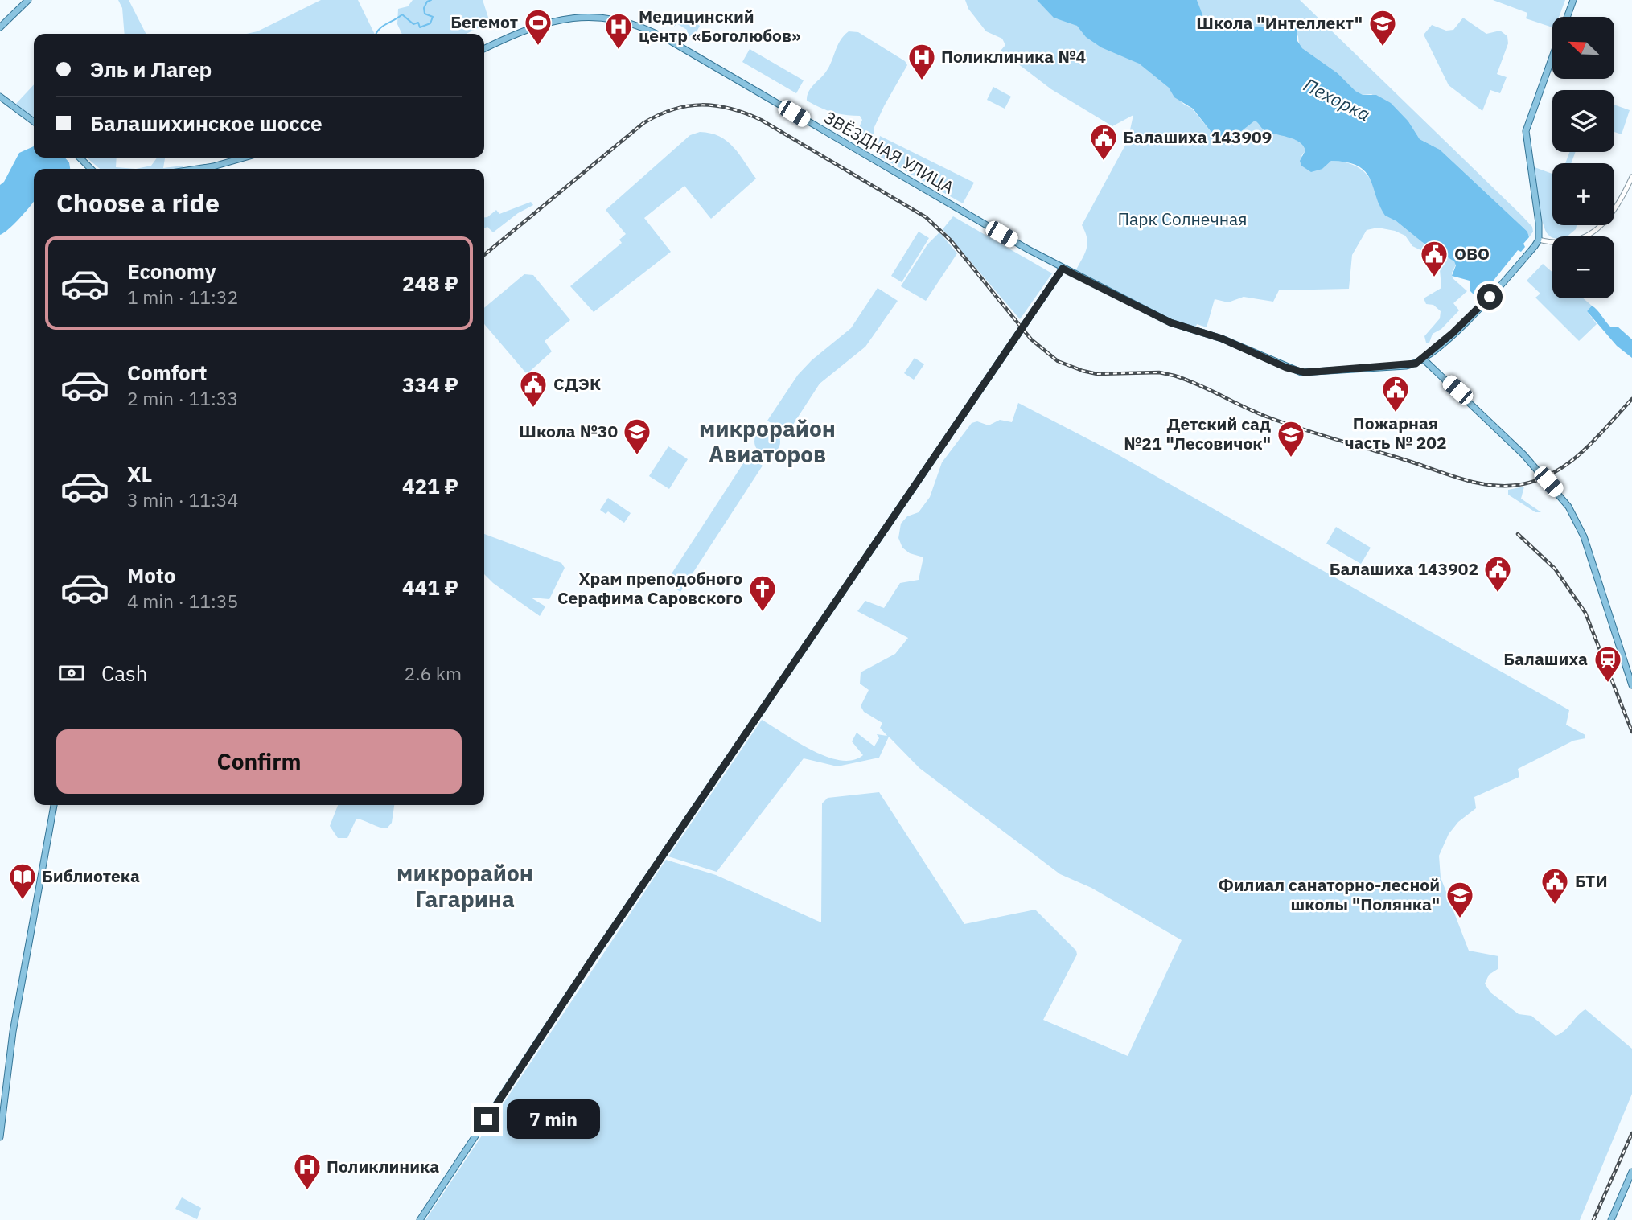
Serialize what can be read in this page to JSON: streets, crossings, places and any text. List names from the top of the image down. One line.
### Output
{"streets":{"main road":["ЗВЁЗДНАЯ УЛИЦА"]},"districts":["микрорайон Авиаторов","микрорайон Гагарина"],"water":["Пехорка"],"parks":["Парк Солнечная"],"places":{"sports":["Бегемот"],"school or university":["Школа \"Интеллект\"","Школа №30","Детский сад №21 \"Лесовичок\"","Филиал санаторно-лесной школы \"Полянка\""],"hospital":["Медицинский центр «Боголюбов»","Поликлиника №4","Поликлиника"],"public building":["Балашиха 143909","ОВО","СДЭК","Пожарная часть № 202","Балашиха 143902","БТИ"],"church":["Храм преподобного Серафима Саровского"],"station":["Балашиха"],"library":["Библиотека"]},"north":"top left","page":{"map_buttons":["+","−"],"banner":["Эль и Лагер","Балашихинское шоссе"],"heading":"Choose a ride","list":[{"name":"Economy","note":"1 min · 11:32","value":"248 ₽"},{"name":"Comfort","note":"2 min · 11:33","value":"334 ₽"},{"name":"XL","note":"3 min · 11:34","value":"421 ₽"},{"name":"Moto","note":"4 min · 11:35","value":"441 ₽"}],"pay":["Cash","2.6 km"],"buttons":"Confirm","bubble":"7 min"}}
